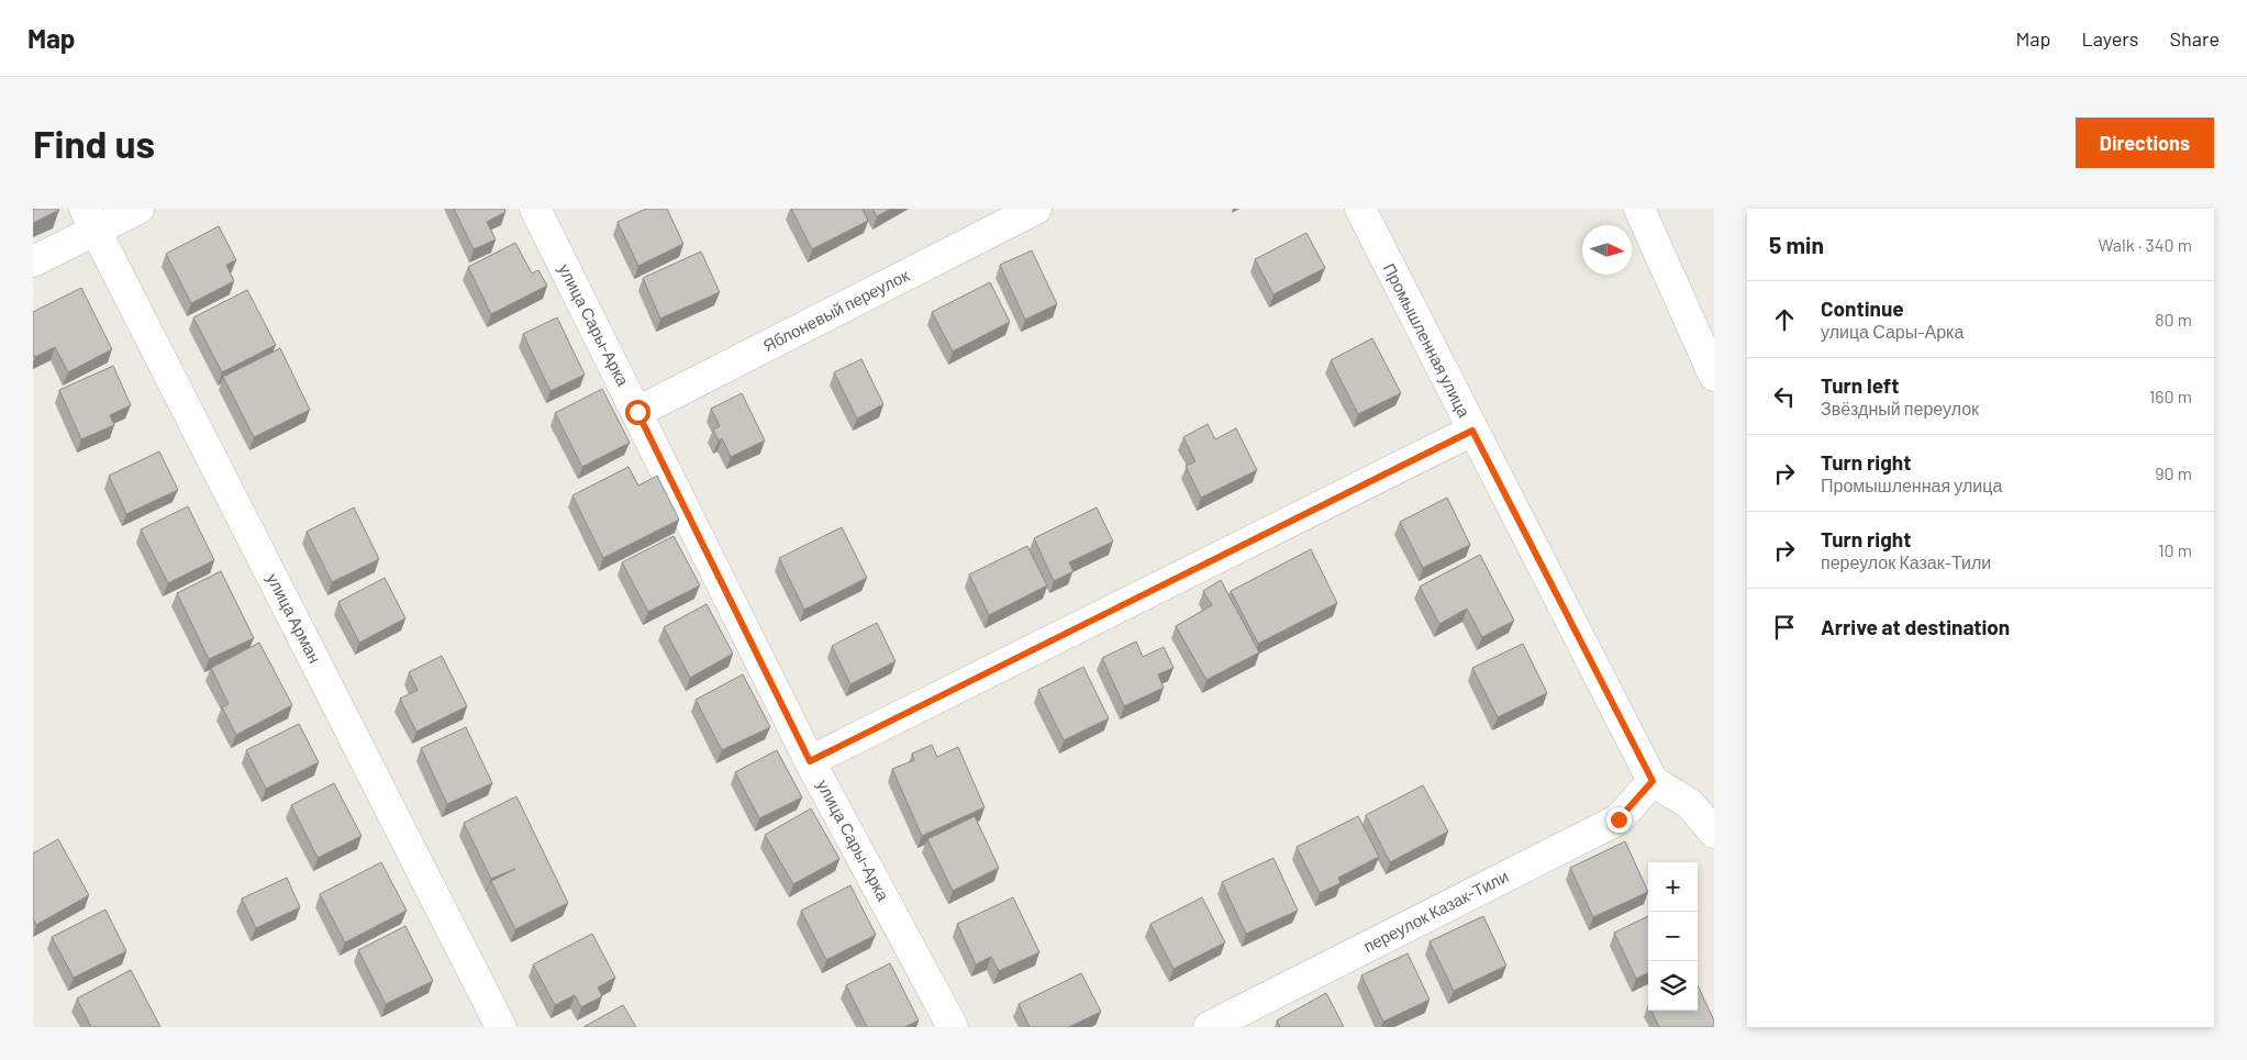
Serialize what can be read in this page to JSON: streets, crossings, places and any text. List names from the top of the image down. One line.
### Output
{"streets":{"lane":["Яблоневый переулок","улица Сары-Арка","Промышленная улица","улица Арман","переулок Казак-Тили"]},"crossings":[["Яблоневый переулок","улица Сары-Арка"],["Промышленная улица","переулок Казак-Тили"]],"north":"right","page":{"header":"Map","nav":["Map","Layers","Share"],"buttons":"Directions","title":"Find us","heading":["5 min","Walk · 340 m"],"list":[["Continue","улица Сары-Арка","80 m"],["Turn left","Звёздный переулок","160 m"],["Turn right","Промышленная улица","90 m"],["Turn right","переулок Казак-Тили","10 m"],"Arrive at destination"],"map_buttons":["+","−"]}}
